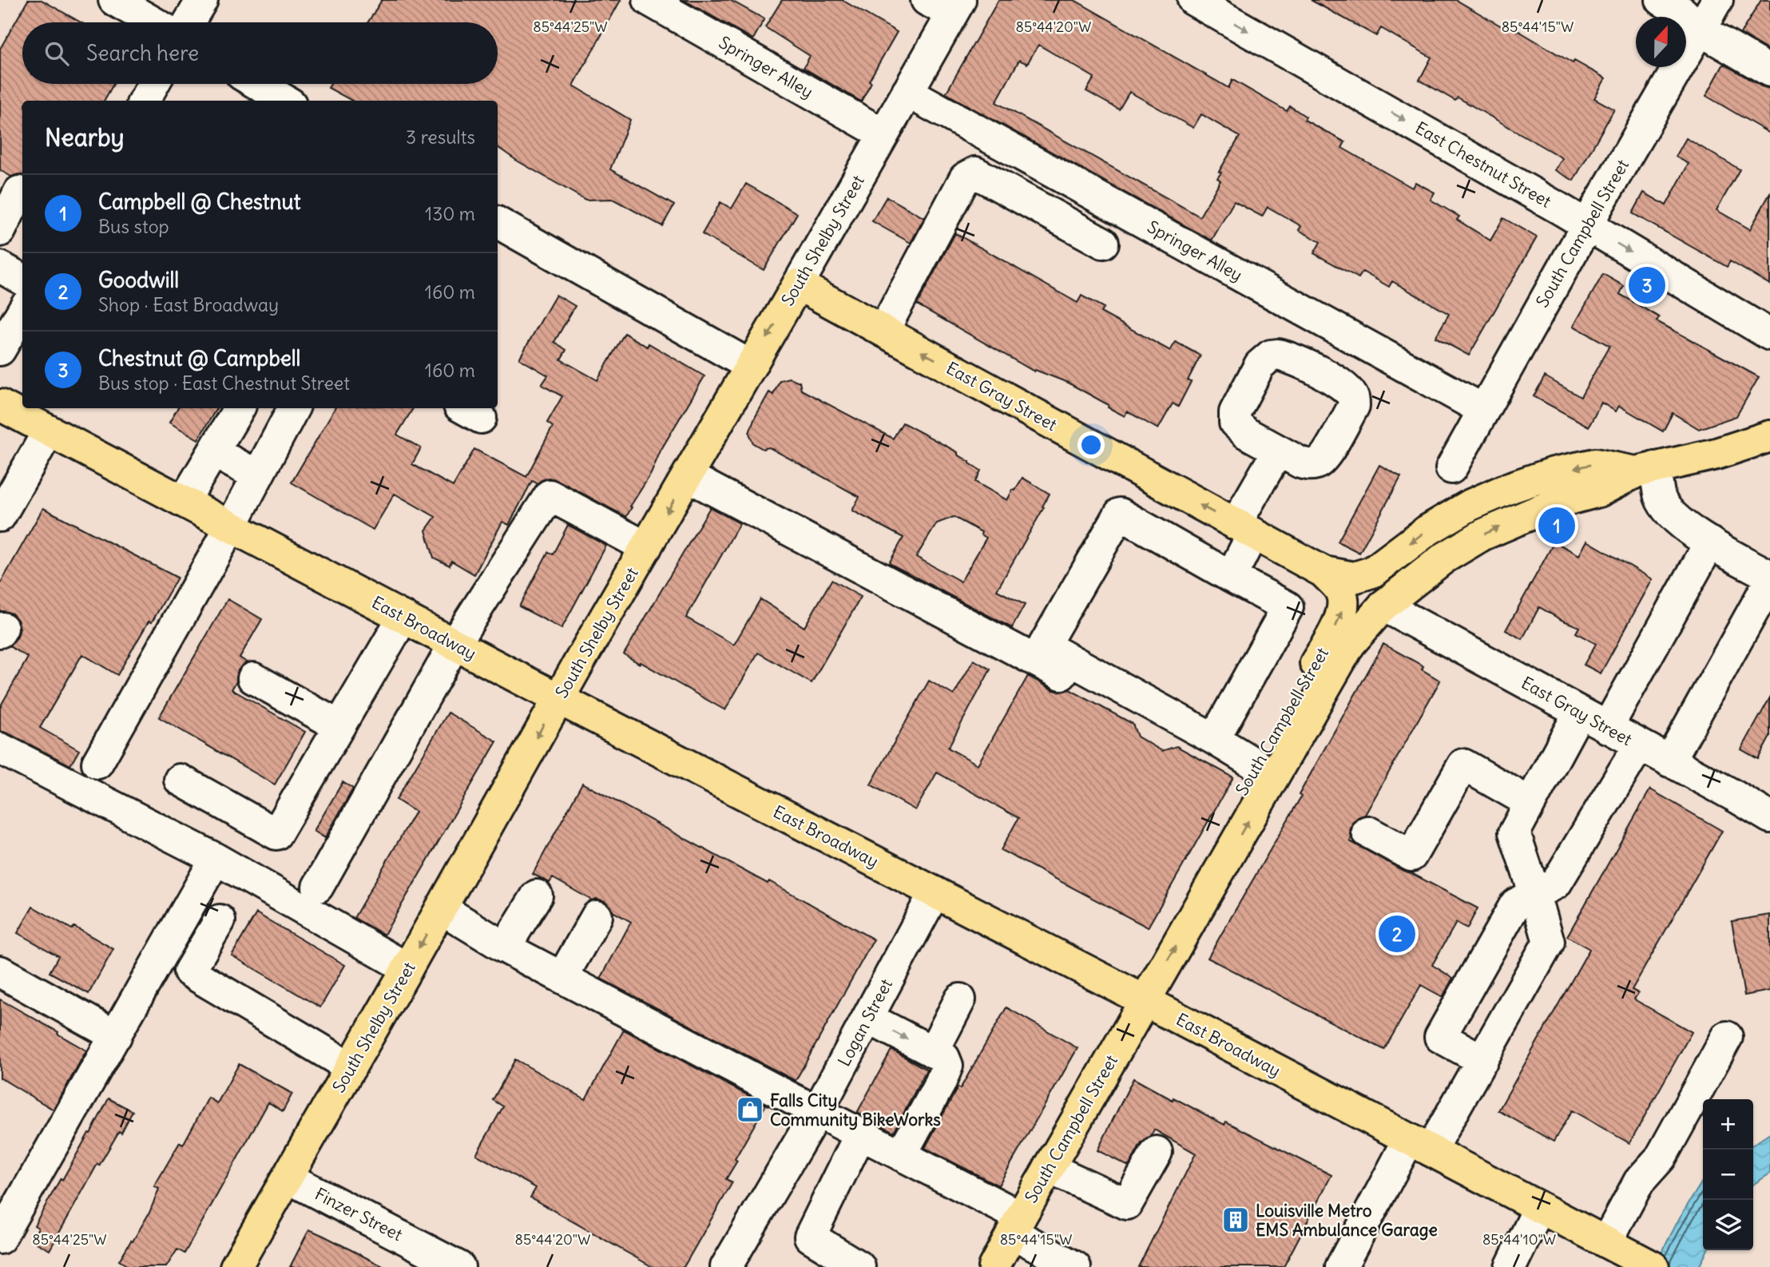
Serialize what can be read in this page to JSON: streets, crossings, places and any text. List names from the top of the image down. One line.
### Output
{"streets":{"main road":["South Campbell Street","South Shelby Street","East Gray Street","East Broadway"],"street":["Springer Alley","East Chestnut Street","Logan Street","Finzer Street"]},"crossings":[["Springer Alley","South Campbell Street"],["Springer Alley","South Shelby Street"],["East Chestnut Street","South Campbell Street"],["South Campbell Street","East Gray Street"],["South Campbell Street","East Broadway"],["South Shelby Street","East Gray Street"],["South Shelby Street","East Broadway"],["South Shelby Street","Finzer Street"],["East Broadway","Logan Street"]],"one_way":["East Chestnut Street","East Gray Street"],"places":{"shop":["Falls City Community BikeWorks"],"building":["Louisville Metro EMS Ambulance Garage"]},"north":"top","page":{"search":"Search here","heading":["Nearby","3 results"],"list":[{"mark":"1","name":"Campbell @ Chestnut","note":"Bus stop","value":"130 m"},{"mark":"2","name":"Goodwill","note":"Shop · East Broadway","value":"160 m"},{"mark":"3","name":"Chestnut @ Campbell","note":"Bus stop · East Chestnut Street","value":"160 m"}],"pins":["3","1","2"],"map_buttons":["+","−"]},"coordinates":["85°44'25\"W","85°44'20\"W","85°44'15\"W","85°44'10\"W"]}
